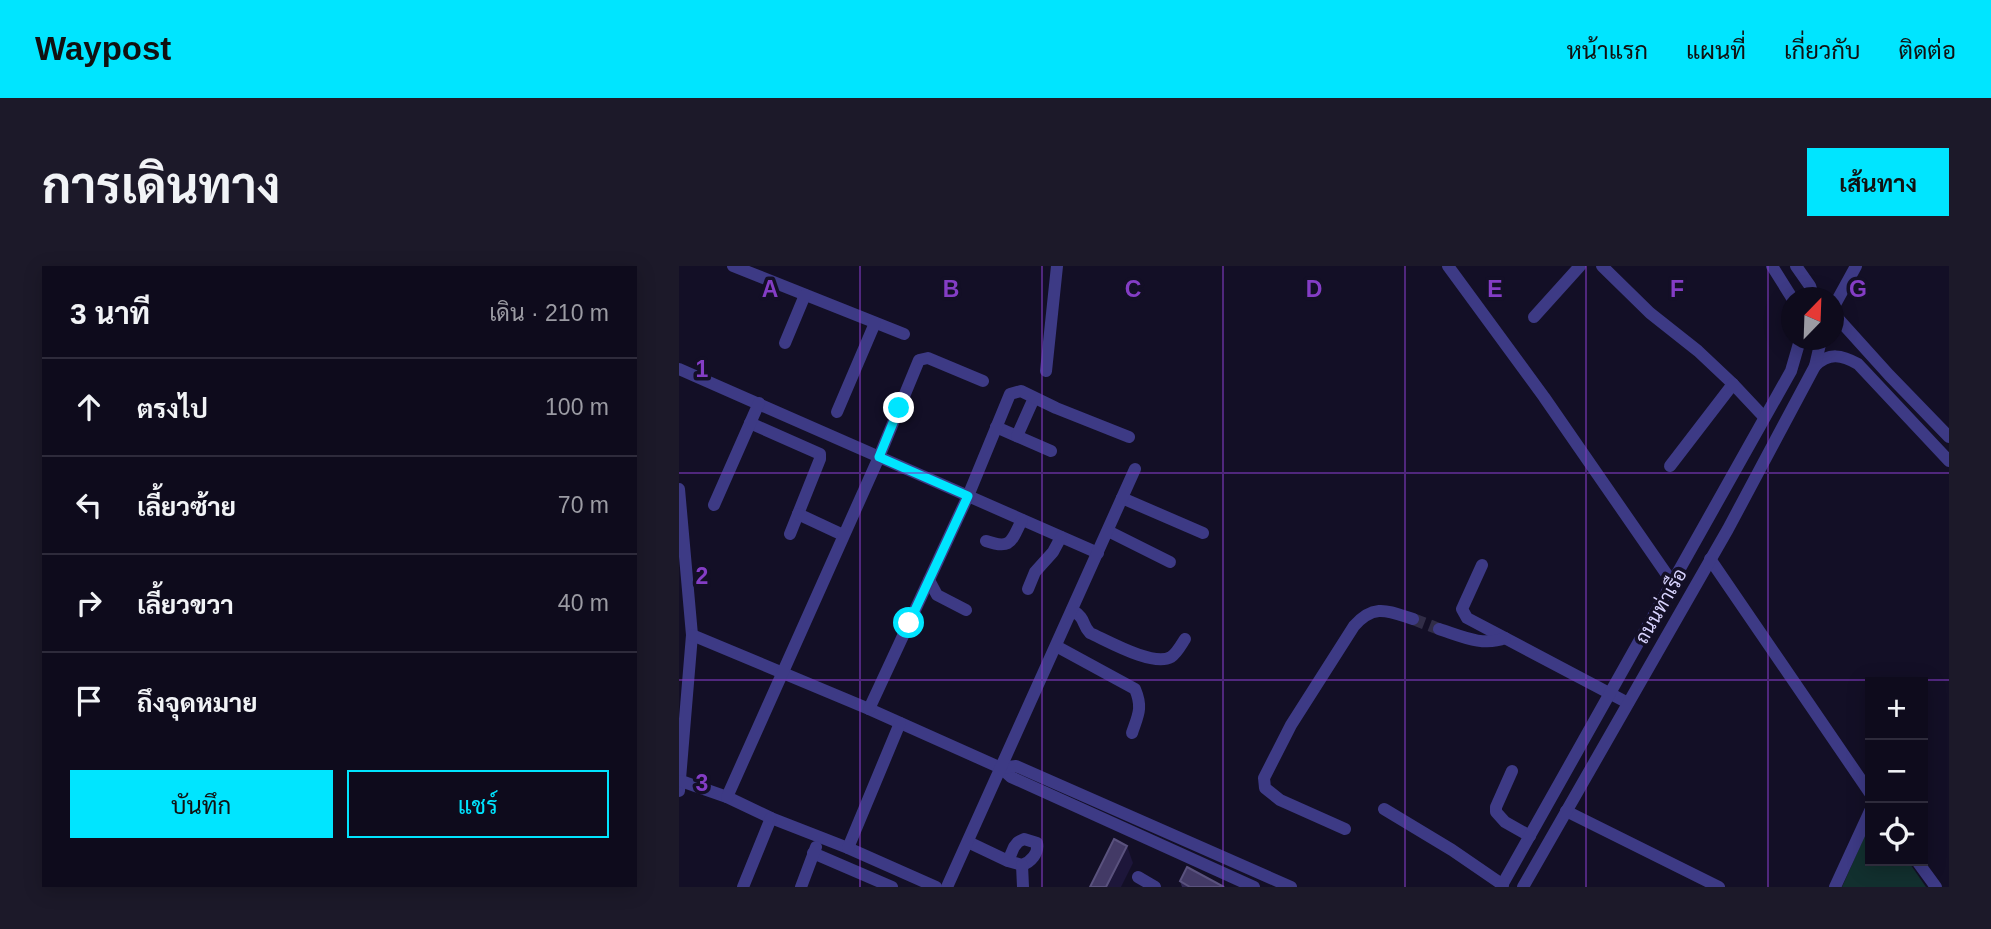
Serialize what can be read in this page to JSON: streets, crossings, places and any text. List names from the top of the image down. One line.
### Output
{"streets":{"street":["ถนนท่าเรือ"]},"north":"top right","page":{"header":"Waypost","nav":["หน้าแรก","แผนที่","เกี่ยวกับ","ติดต่อ"],"buttons":["เส้นทาง",["บันทึก","แชร์"]],"title":"การเดินทาง","heading":["3 นาที","เดิน · 210 m"],"list":[["ตรงไป","100 m"],["เลี้ยวซ้าย","70 m"],["เลี้ยวขวา","40 m"],"ถึงจุดหมาย"],"map_buttons":["+","−"]},"grid":{"columns":["A","B","C","D","E","F","G"],"rows":["1","2","3"]}}
